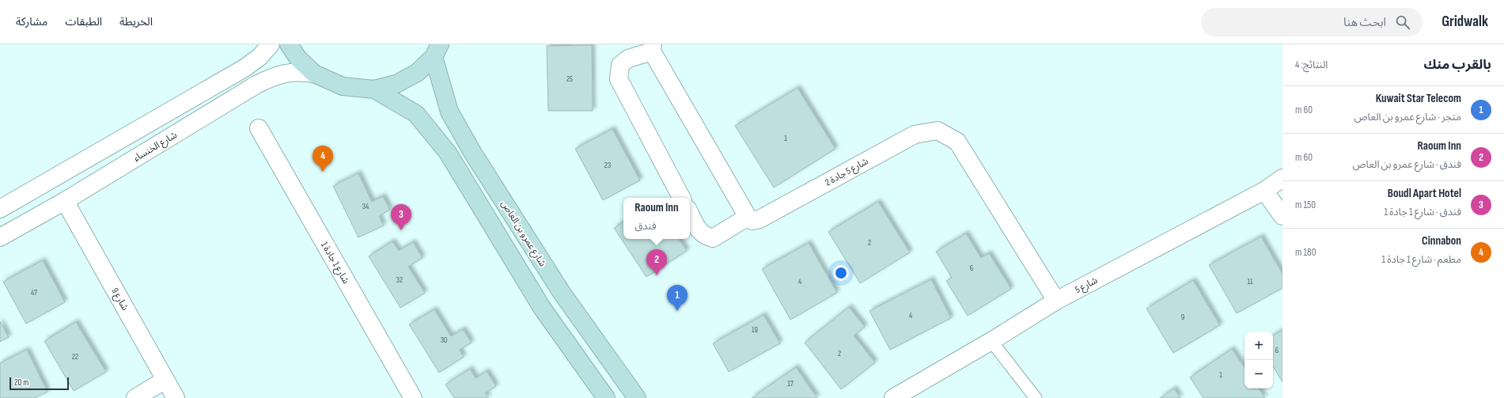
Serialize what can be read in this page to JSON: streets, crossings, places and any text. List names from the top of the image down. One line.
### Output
{"streets":{"main road":["شارع عمرو بن العاص"],"street":["شارع الخنساء","شارع 5 جادة 2","شارع 1 جادة 1","شارع 5","شارع 9"]},"crossings":[["شارع الخنساء","شارع 9"],["شارع 5 جادة 2","شارع 5"]],"house_numbers":["25","1","23","34","2","6","32","4","11","47","4","9","19","30","6","2","22","1","17"],"scale_bar":"20 m","page":{"header":"Gridwalk","search":"ابحث هنا","nav":["الخريطة","الطبقات","مشاركة"],"heading":["بالقرب منك","النتائج: 4"],"list":[{"mark":"1","name":"Kuwait Star Telecom","note":"متجر · شارع عمرو بن العاص","value":"60 m"},{"mark":"2","name":"Raoum Inn","note":"فندق · شارع عمرو بن العاص","value":"60 m"},{"mark":"3","name":"Boudl Apart Hotel","note":"فندق · شارع 1 جادة 1","value":"150 m"},{"mark":"4","name":"Cinnabon","note":"مطعم · شارع 1 جادة 1","value":"180 m"}],"pins":["4","3","2","1"],"popup":["Raoum Inn","فندق"],"map_buttons":["+","−"],"scale":"20 m"}}
